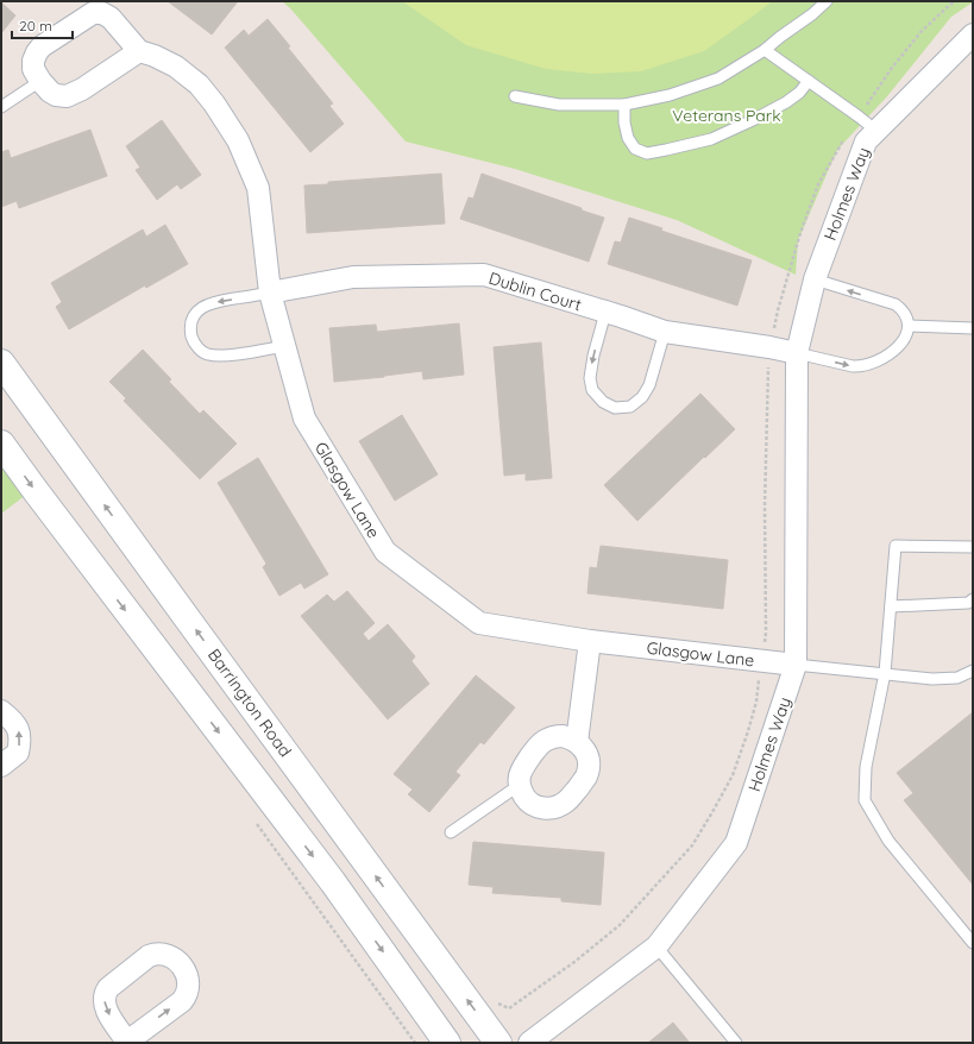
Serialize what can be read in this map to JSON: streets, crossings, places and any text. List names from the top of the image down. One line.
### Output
{"streets":{"main road":["Barrington Road"],"street":["Holmes Way","Dublin Court","Glasgow Lane"]},"crossings":[["Holmes Way","Dublin Court"],["Holmes Way","Glasgow Lane"],["Dublin Court","Glasgow Lane"]],"parks":["Veterans Park"],"scale_bar":"20 m"}
